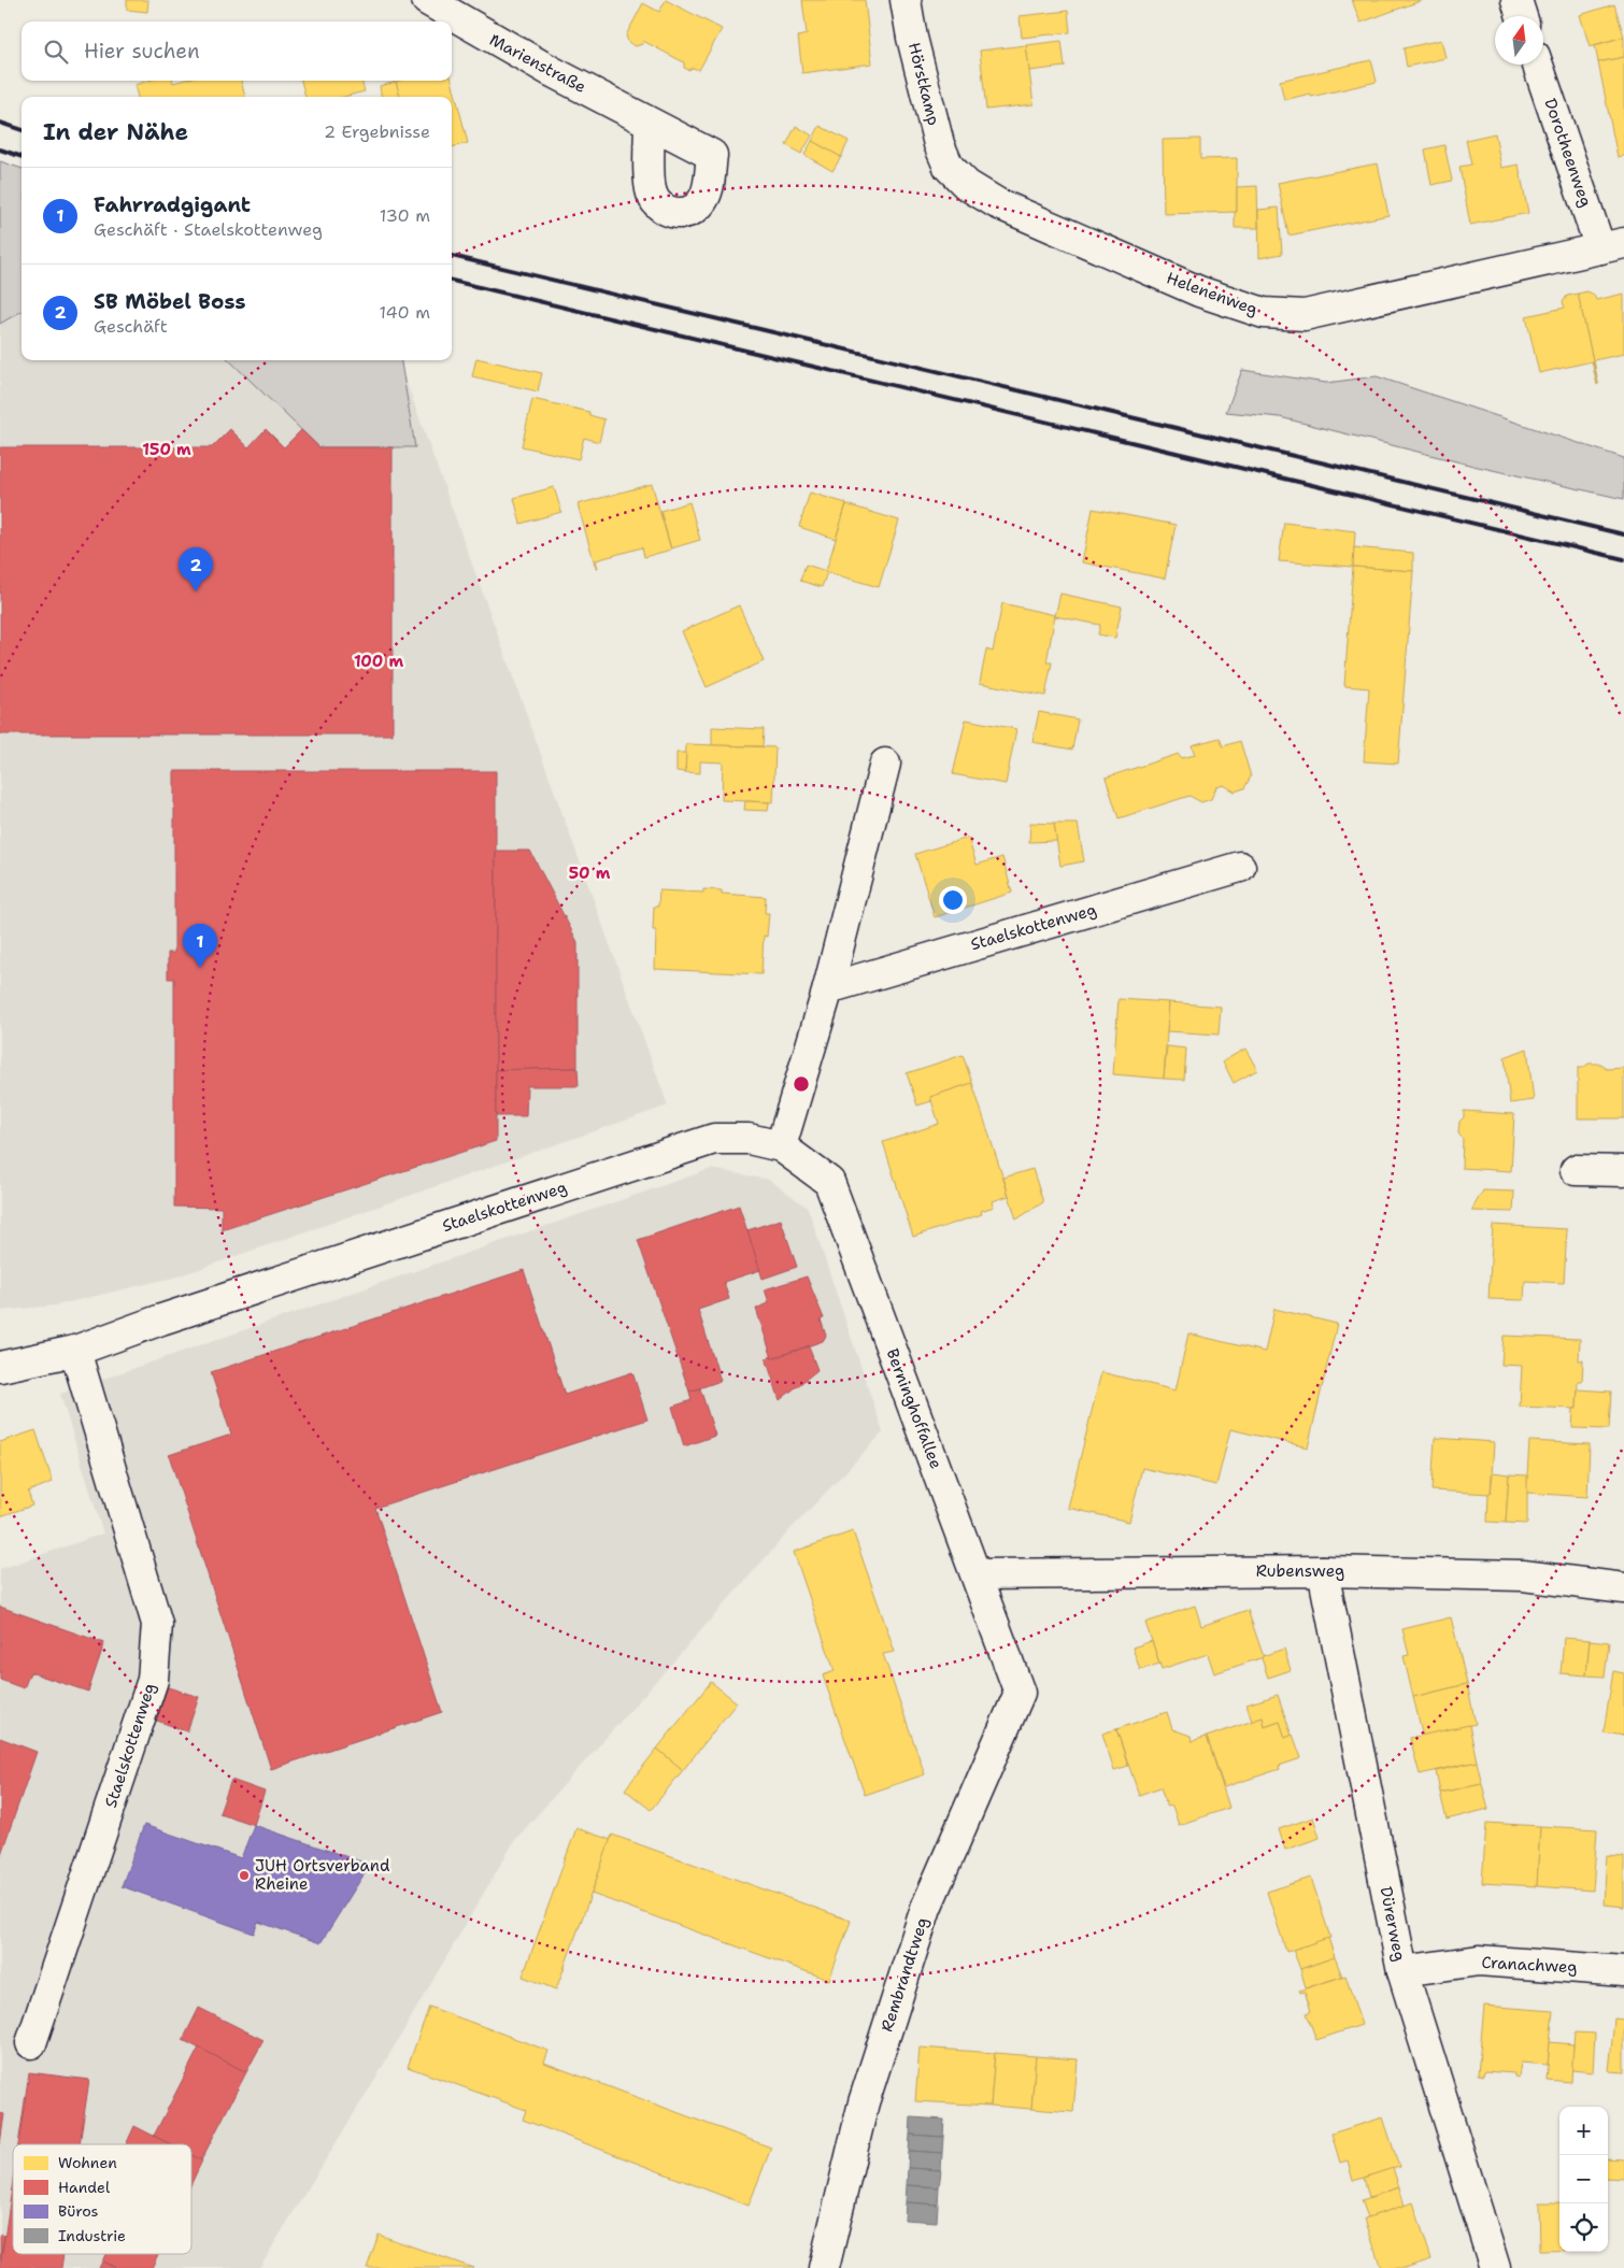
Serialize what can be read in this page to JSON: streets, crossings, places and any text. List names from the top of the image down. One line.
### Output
{"streets":{"street":["Marienstraße","Hörstkamp","Dorotheenweg","Helenenweg","Staelskottenweg","Berninghoffallee","Rubensweg","Dürerweg","Cranachweg","Rembrandtweg"]},"crossings":[["Hörstkamp","Helenenweg"],["Dorotheenweg","Helenenweg"],["Staelskottenweg","Berninghoffallee"],["Berninghoffallee","Rubensweg"],["Berninghoffallee","Rembrandtweg"],["Rubensweg","Dürerweg"],["Dürerweg","Cranachweg"]],"places":["JUH Ortsverband Rheine"],"legend":["Wohnen","Handel","Büros","Industrie"],"north":"top","page":{"search":"Hier suchen","heading":["In der Nähe","2 Ergebnisse"],"list":[{"mark":"1","name":"Fahrradgigant","note":"Geschäft · Staelskottenweg","value":"130 m"},{"mark":"2","name":"SB Möbel Boss","note":"Geschäft","value":"140 m"}],"pins":["2","1"],"map_buttons":["+","−"]},"rings":["150 m","100 m","50 m"]}
